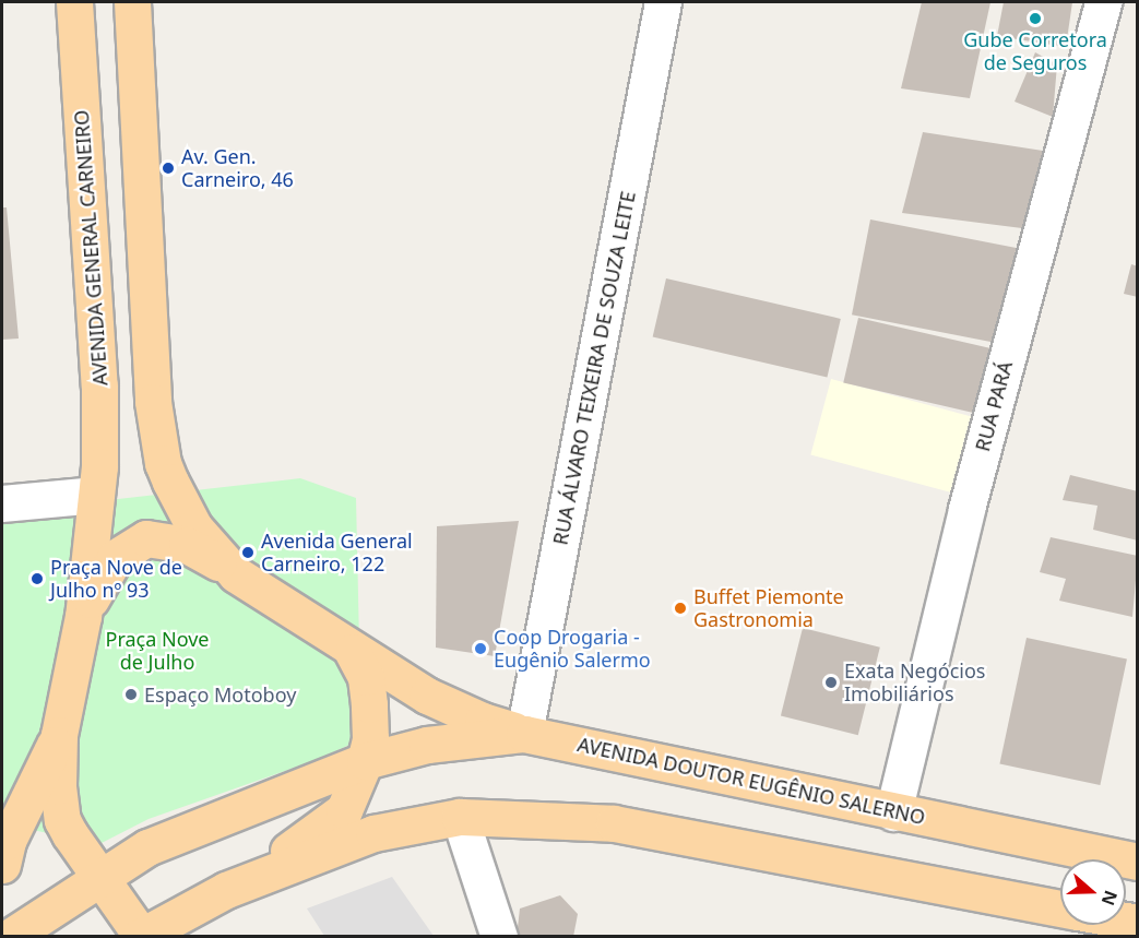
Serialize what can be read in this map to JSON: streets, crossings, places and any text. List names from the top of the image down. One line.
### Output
{"streets":{"main road":["AVENIDA GENERAL CARNEIRO","AVENIDA DOUTOR EUGÊNIO SALERNO"],"street":["RUA ÁLVARO TEIXEIRA DE SOUZA LEITE","RUA PARÁ"]},"crossings":[["RUA ÁLVARO TEIXEIRA DE SOUZA LEITE","AVENIDA DOUTOR EUGÊNIO SALERNO"],["RUA PARÁ","AVENIDA DOUTOR EUGÊNIO SALERNO"]],"parks":["Praça Nove de Julho"],"places":["Gube Corretora de Seguros","Av. Gen. Carneiro, 46","Avenida General Carneiro, 122","Praça Nove de Julho nº 93","Buffet Piemonte Gastronomia","Coop Drogaria - Eugênio Salermo","Exata Negócios Imobiliários","Espaço Motoboy"],"north":"right"}
